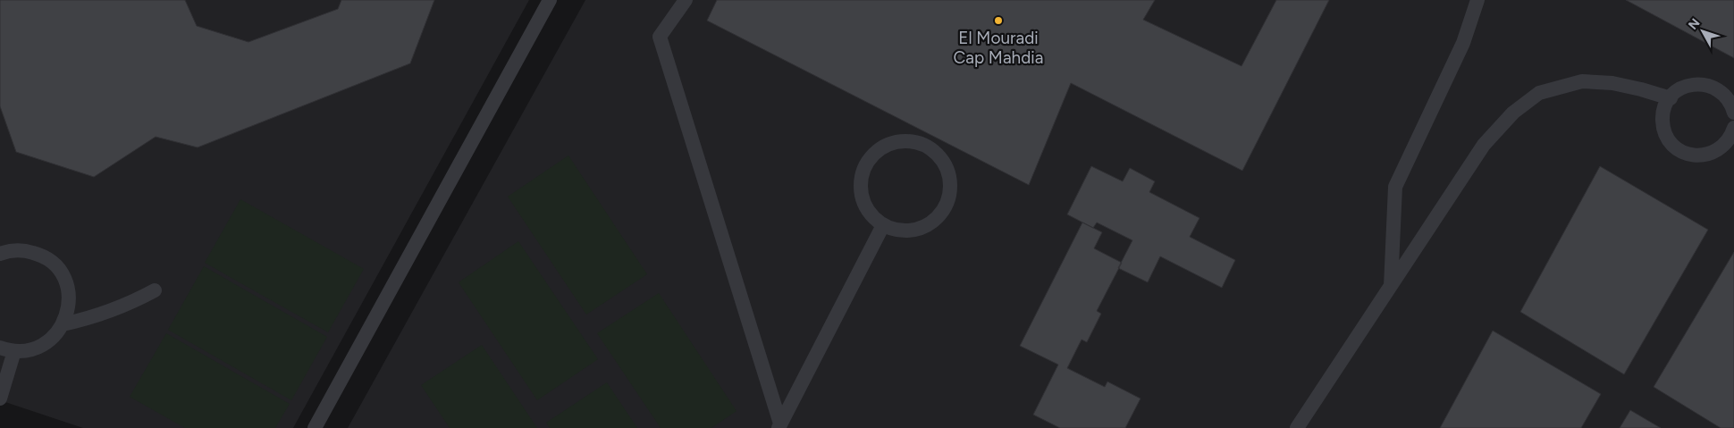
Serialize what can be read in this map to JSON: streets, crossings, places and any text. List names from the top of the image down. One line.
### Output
{"places":["El Mouradi Cap Mahdia"],"north":"top left"}
